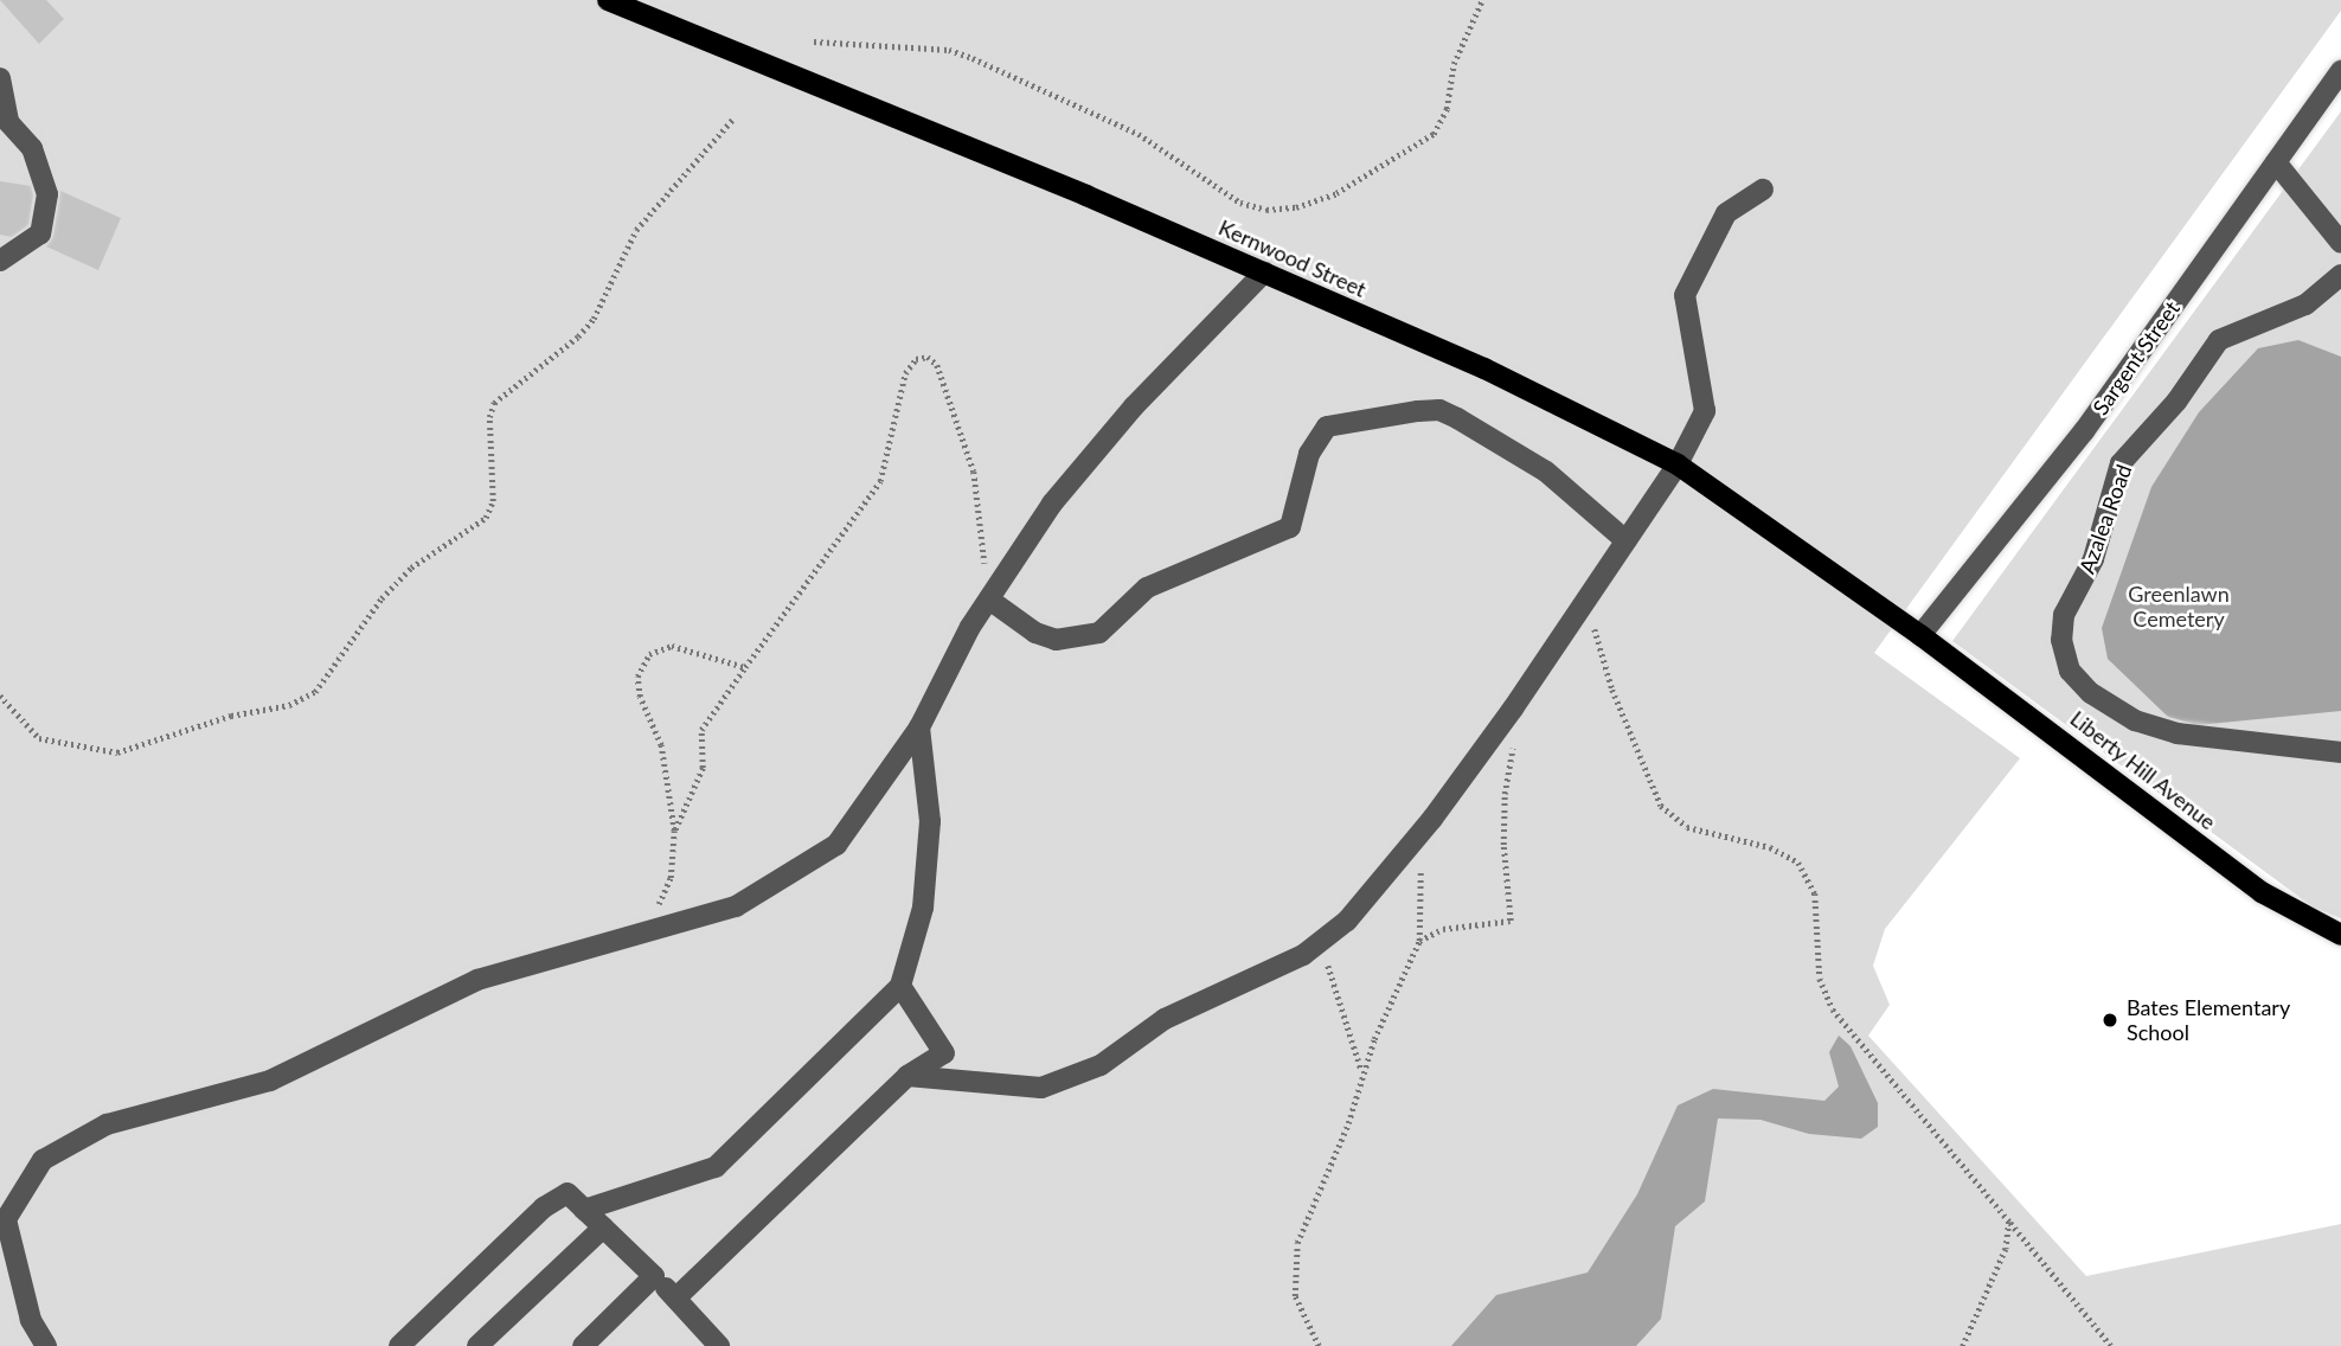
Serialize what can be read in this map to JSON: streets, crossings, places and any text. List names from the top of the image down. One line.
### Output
{"streets":{"main road":["Kernwood Street","Liberty Hill Avenue"],"street":["Sargent Street","Azalea Road"]},"crossings":[["Kernwood Street","Sargent Street"],["Kernwood Street","Liberty Hill Avenue"],["Sargent Street","Liberty Hill Avenue"]],"parks":["Greenlawn Cemetery"],"places":["Bates Elementary School"]}
